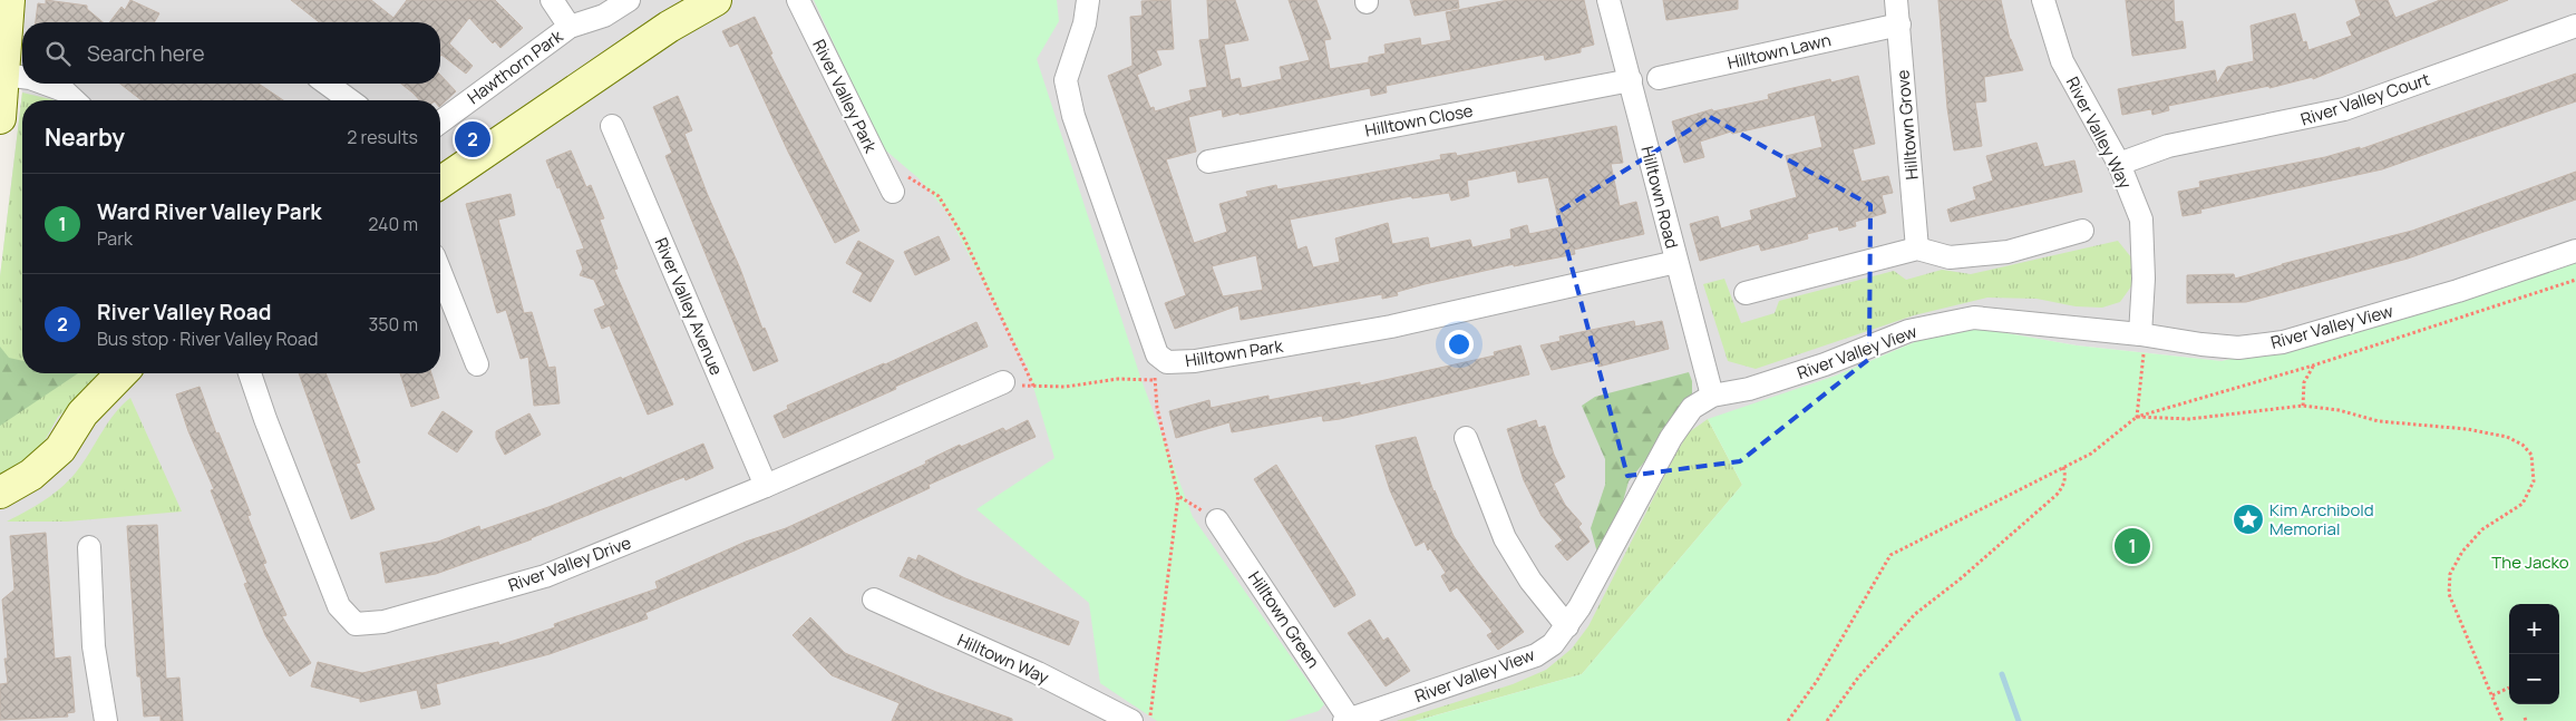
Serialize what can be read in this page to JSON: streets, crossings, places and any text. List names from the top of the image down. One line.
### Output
{"streets":{"street":["Hilltown Lawn","Hawthorn Park","River Valley Park","River Valley Court","Hilltown Close","Hilltown Grove","River Valley Way","Hilltown Road","River Valley Avenue","River Valley View","Hilltown Park","River Valley Drive","Hilltown Green","Hilltown Way"]},"crossings":[["Hilltown Lawn","Hilltown Grove"],["River Valley Court","River Valley Way"],["Hilltown Close","Hilltown Road"],["River Valley Way","River Valley View"],["Hilltown Road","River Valley View"],["Hilltown Road","Hilltown Park"],["River Valley Avenue","River Valley Drive"],["River Valley View","Hilltown Green"]],"parks":["The Jacko"],"places":{"place":["Kim Archibold Memorial"]},"page":{"search":"Search here","heading":["Nearby","2 results"],"pins":["2","1"],"list":[{"mark":"1","name":"Ward River Valley Park","note":"Park","value":"240 m"},{"mark":"2","name":"River Valley Road","note":"Bus stop · River Valley Road","value":"350 m"}],"map_buttons":["+","−"]}}
